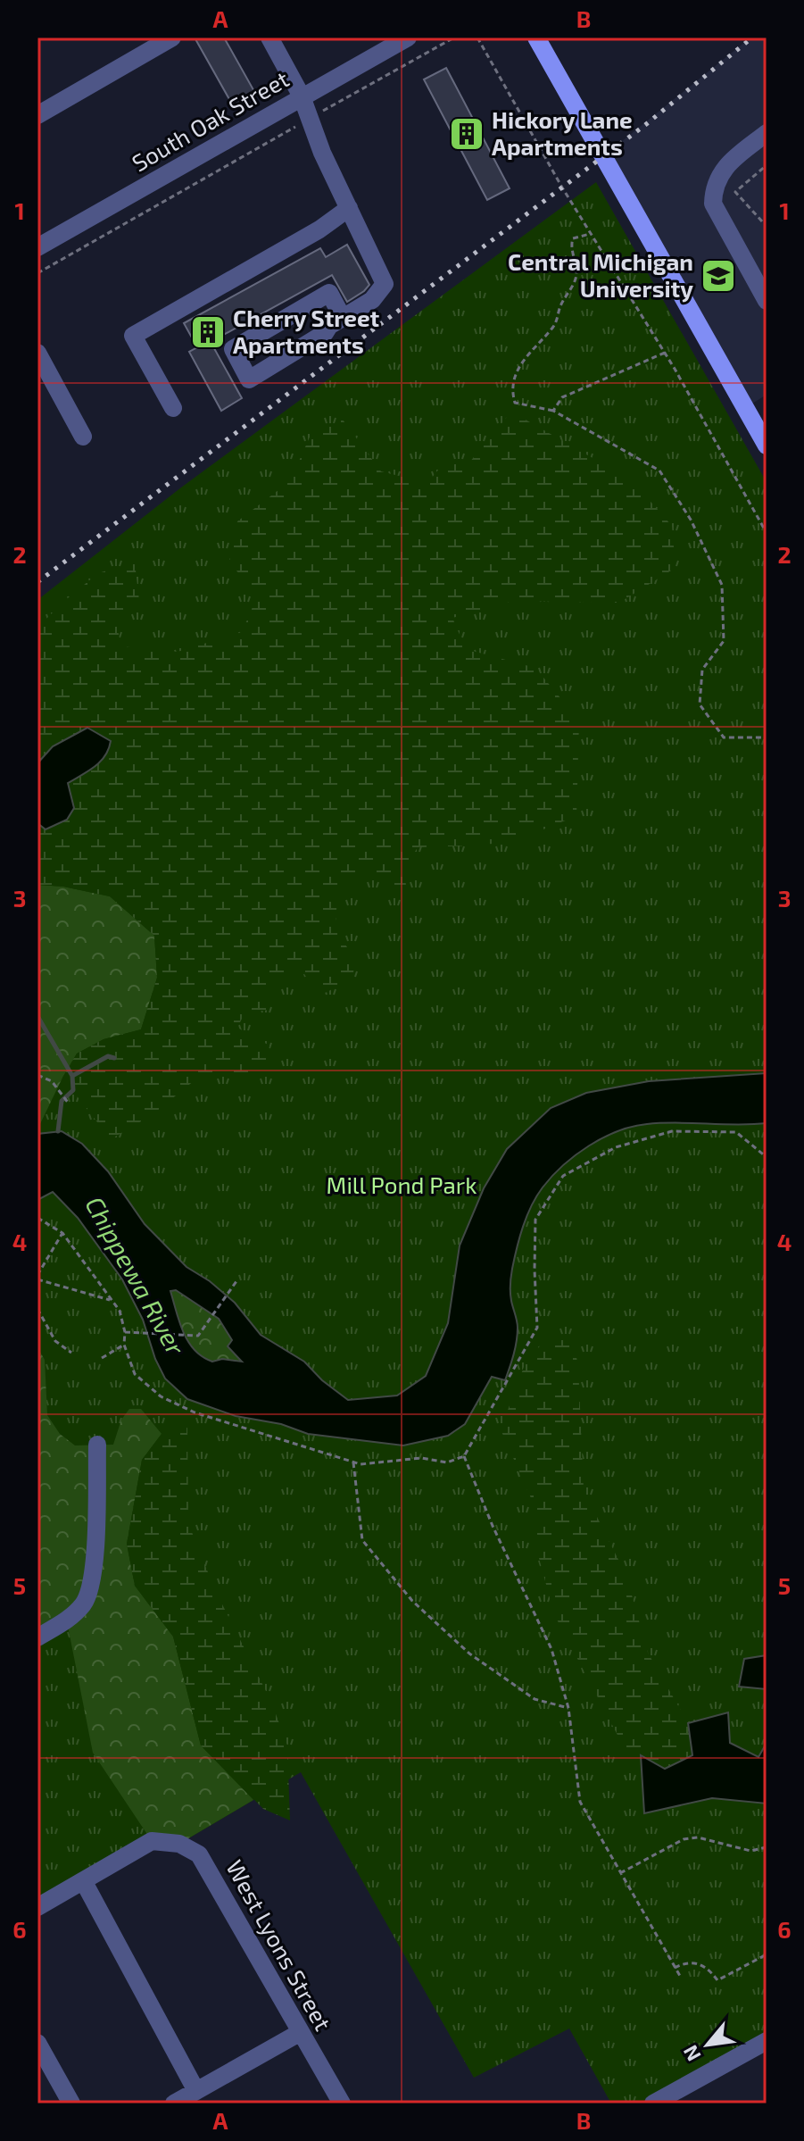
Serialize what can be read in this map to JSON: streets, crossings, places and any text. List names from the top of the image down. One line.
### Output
{"streets":{"street":["South Oak Street","West Lyons Street"]},"water":["Chippewa River"],"parks":["Mill Pond Park"],"places":{"building":["Hickory Lane Apartments","Cherry Street Apartments"],"school or university":["Central Michigan University"]},"north":"bottom left","grid":{"columns":["A","B"],"rows":["1","2","3","4","5","6"]}}
